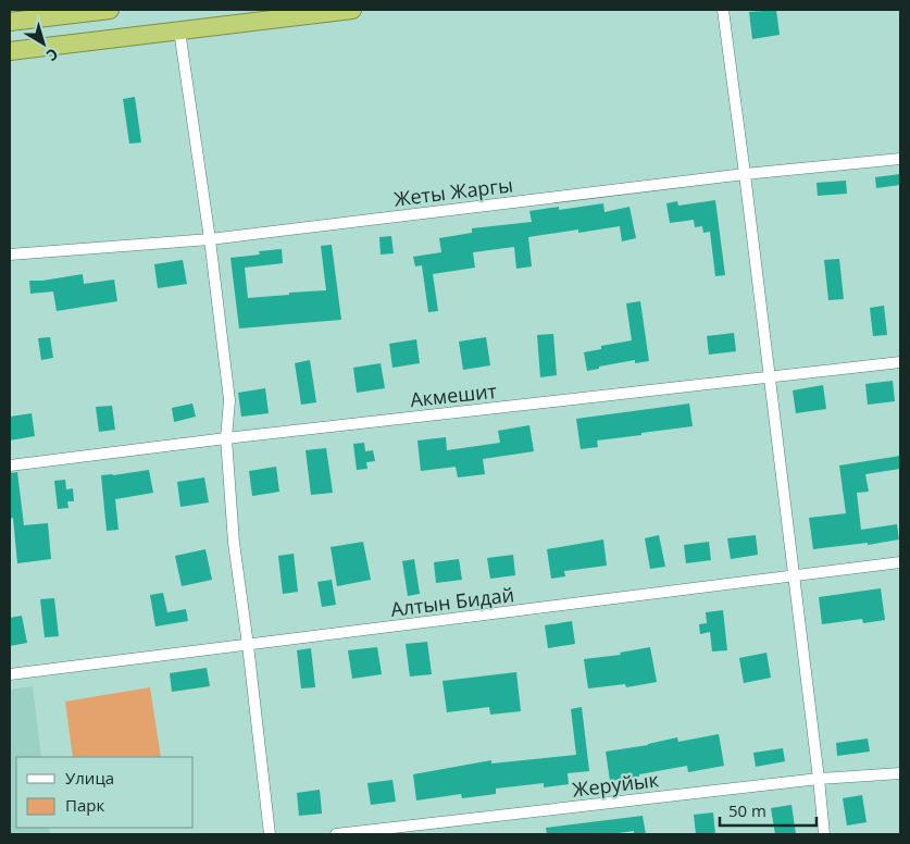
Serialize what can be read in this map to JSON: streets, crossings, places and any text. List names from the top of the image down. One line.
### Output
{"streets":{"street":["Жеты Жаргы","Акмешит","Алтын Бидай","Жеруйык"]},"legend":["Улица","Парк"],"scale_bar":"50 m","north":"bottom right"}
